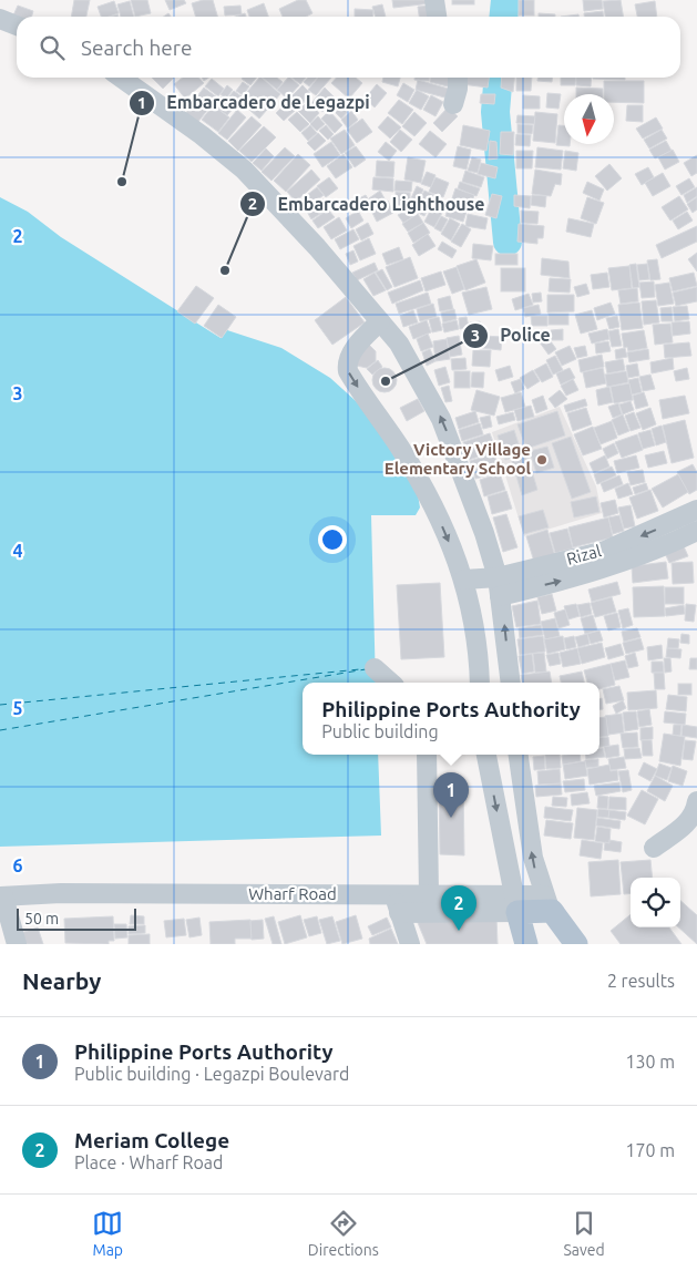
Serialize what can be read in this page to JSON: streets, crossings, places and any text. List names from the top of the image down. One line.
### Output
{"streets":{"street":["Rizal","Wharf Road"]},"places":["Embarcadero de Legazpi","Embarcadero Lighthouse","Police","Victory Village Elementary School"],"scale_bar":"50 m","north":"bottom","page":{"search":"Search here","popup":["Philippine Ports Authority","Public building"],"pins":["1","2"],"scale":"50 m","heading":["Nearby","2 results"],"list":[{"mark":"1","name":"Philippine Ports Authority","note":"Public building · Legazpi Boulevard","value":"130 m"},{"mark":"2","name":"Meriam College","note":"Place · Wharf Road","value":"170 m"}],"nav":["Map","Directions","Saved"]},"grid":{"rows":["2","3","4","5","6"]}}
